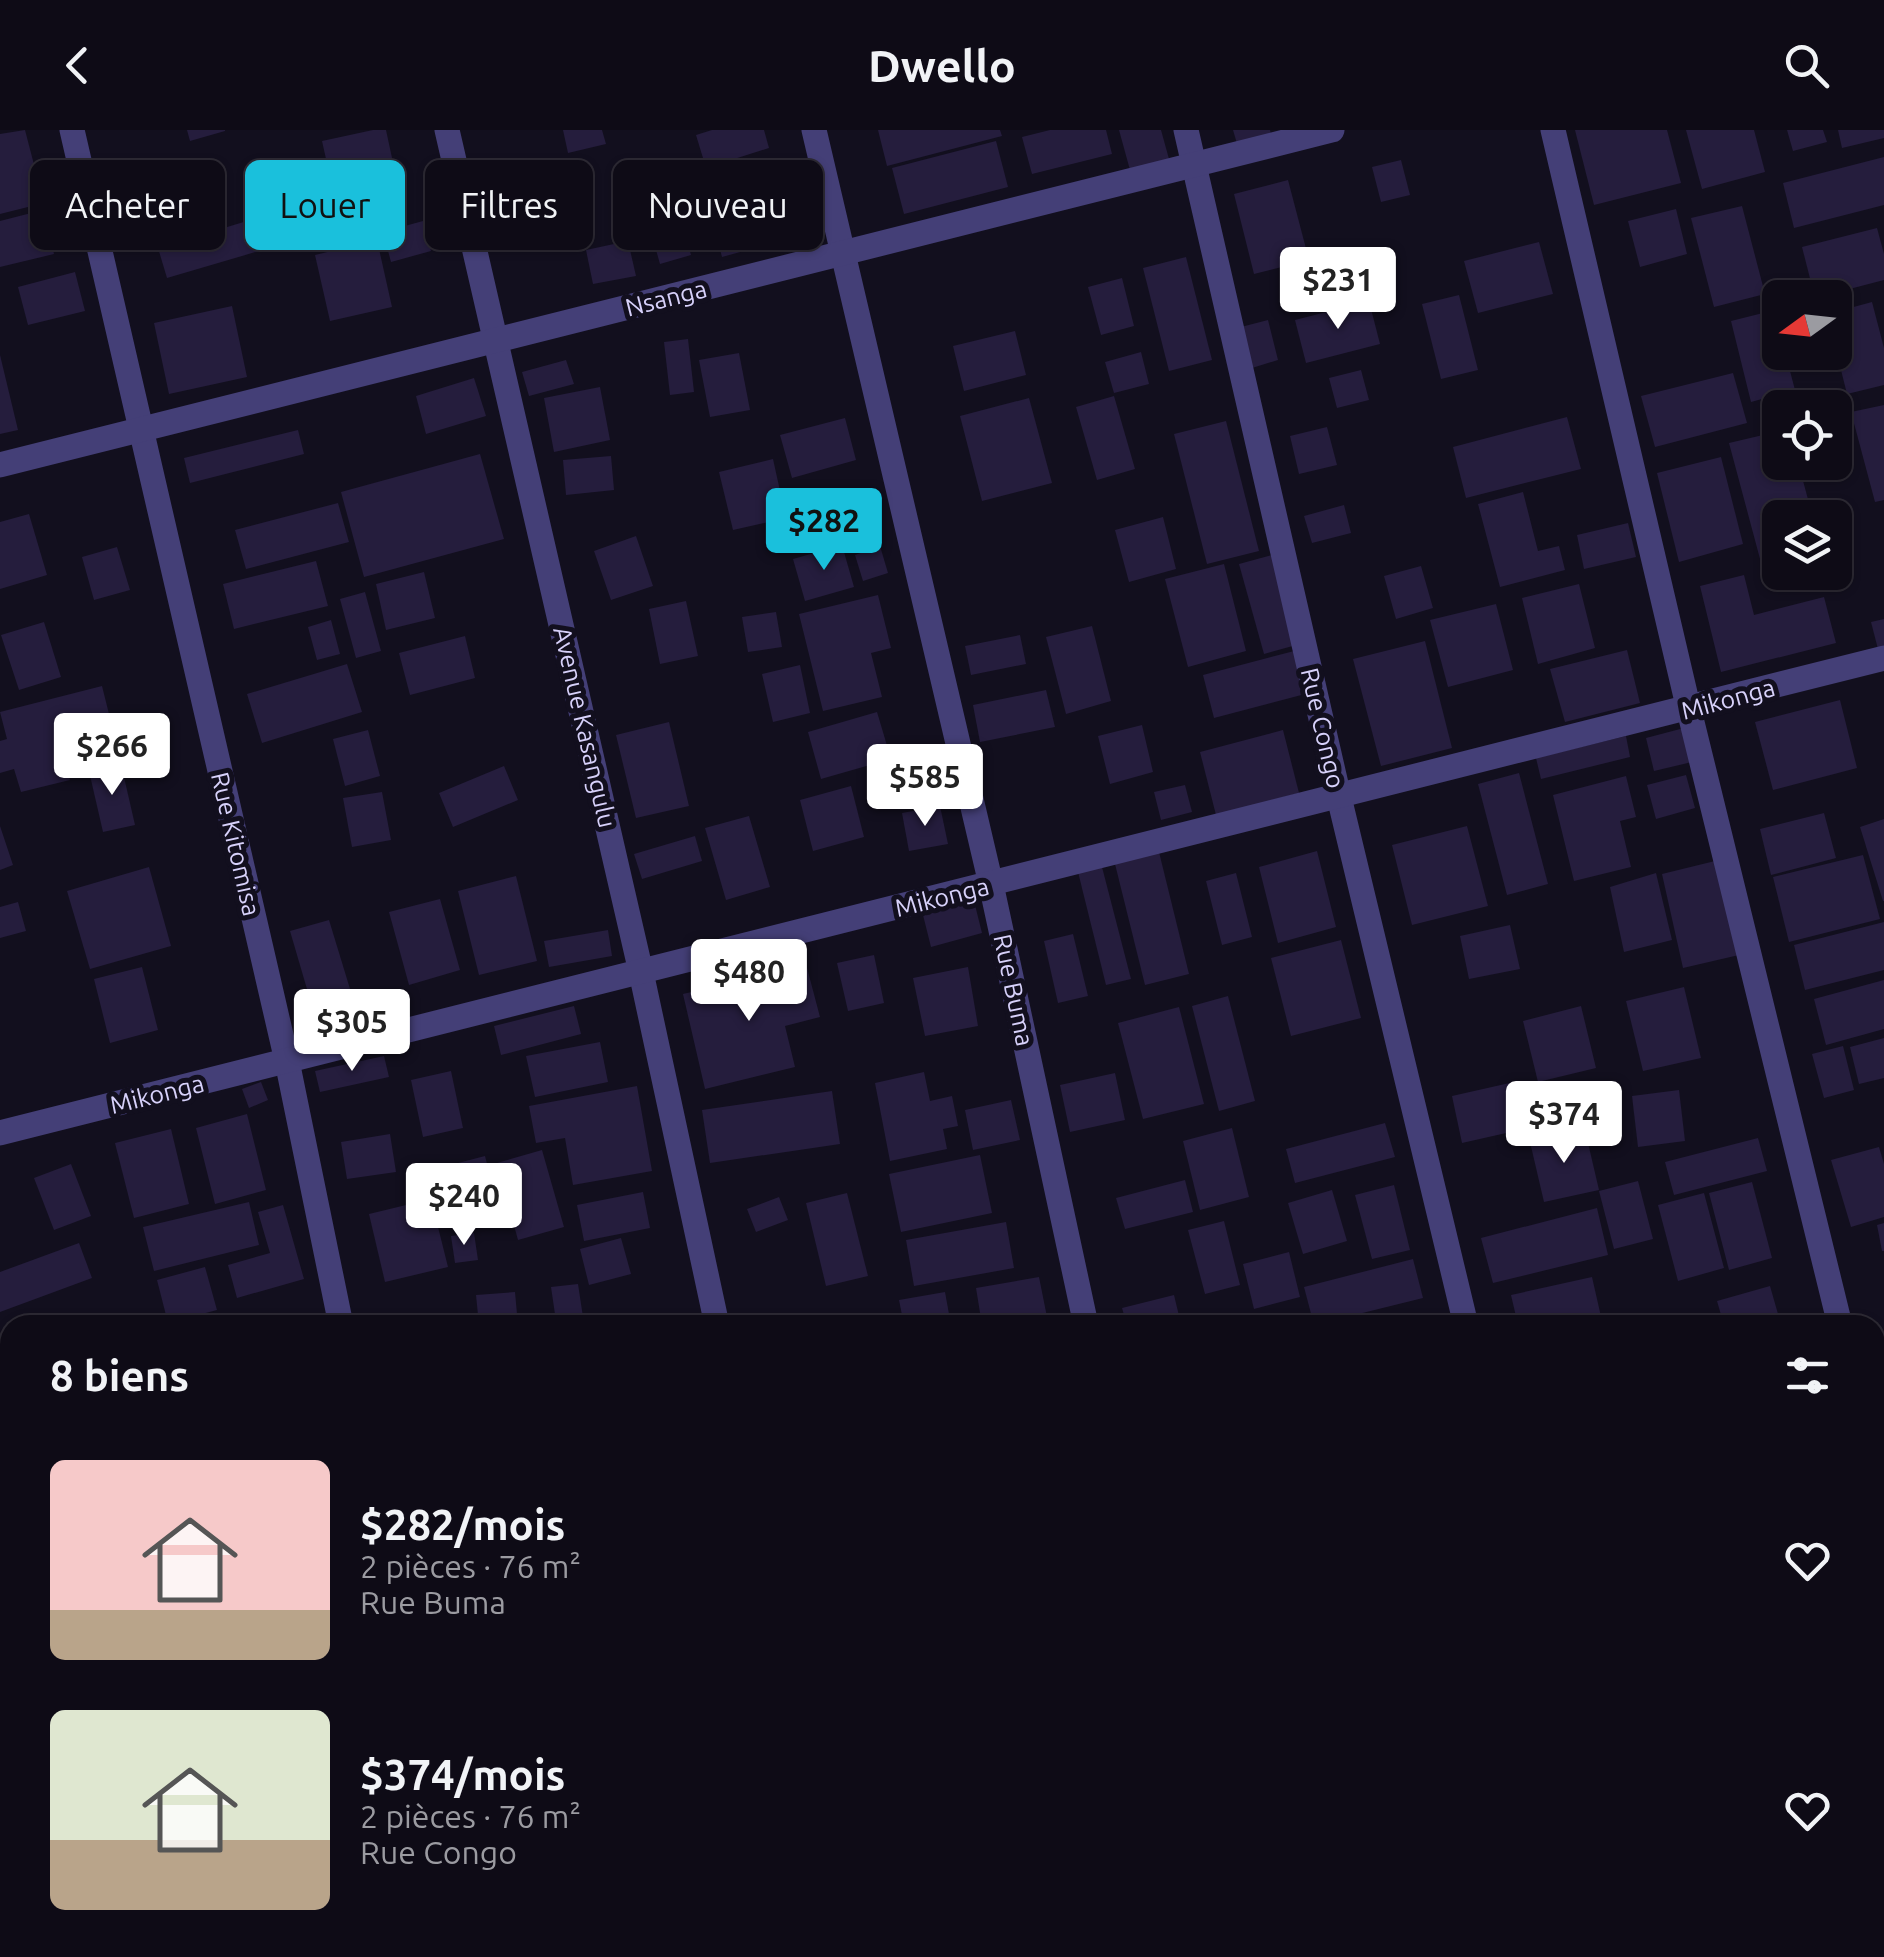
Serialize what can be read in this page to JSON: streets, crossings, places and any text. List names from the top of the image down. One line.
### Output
{"streets":{"street":["Nsanga","Mikonga","Avenue Kasangulu","Rue Congo","Rue Kitomisa","Rue Buma"]},"crossings":[["Nsanga","Avenue Kasangulu"],["Nsanga","Rue Congo"],["Nsanga","Rue Kitomisa"],["Nsanga","Rue Buma"],["Mikonga","Avenue Kasangulu"],["Mikonga","Rue Congo"],["Mikonga","Rue Kitomisa"],["Mikonga","Rue Buma"]],"north":"left","page":{"header":"Dwello","chip":["Acheter","Louer","Filtres","Nouveau"],"price":["$231","$282","$266","$585","$480","$305","$374","$240"],"heading":"8 biens","list":[{"name":"$282/mois","note":"2 pièces · 76 m² · Rue Buma"},{"name":"$374/mois","note":"2 pièces · 76 m² · Rue Congo"}]}}
